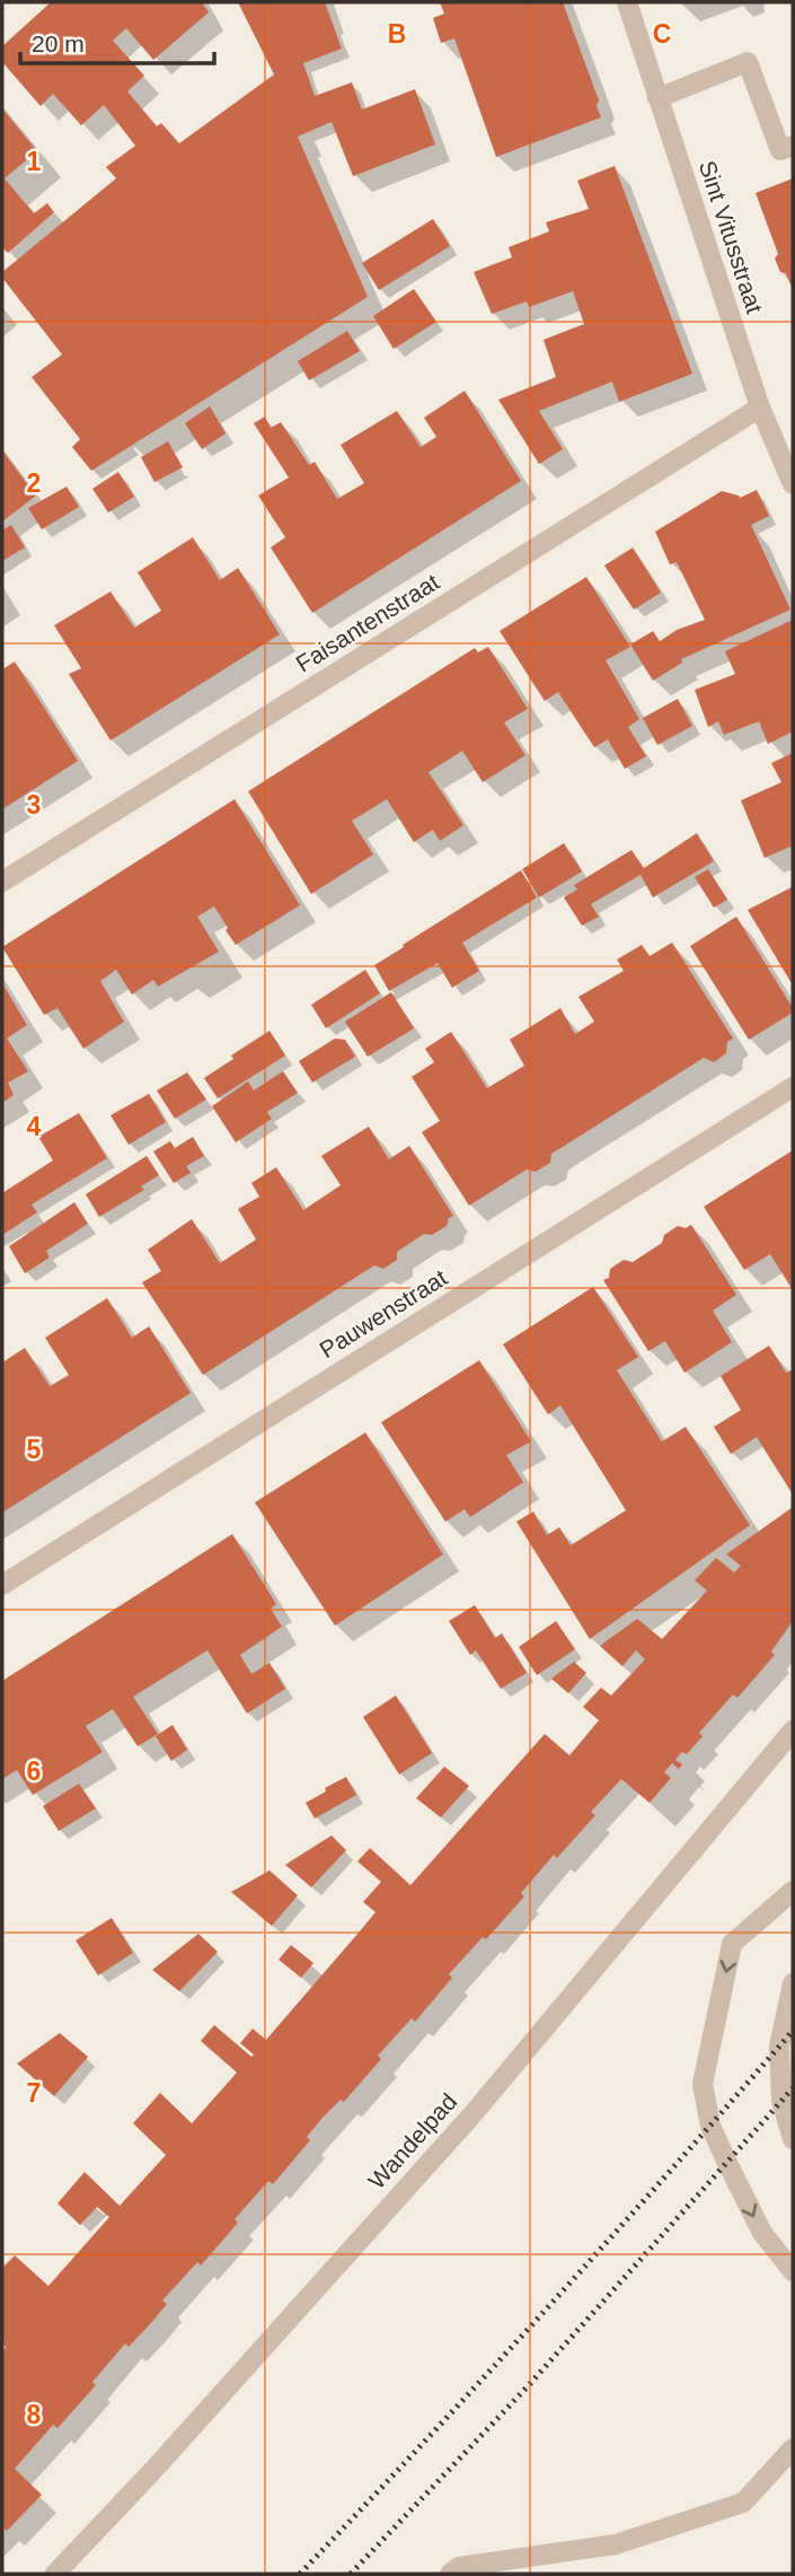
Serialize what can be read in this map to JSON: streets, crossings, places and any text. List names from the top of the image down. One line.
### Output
{"streets":{"street":["Sint Vitusstraat","Faisantenstraat","Pauwenstraat","Wandelpad"]},"crossings":[["Sint Vitusstraat","Faisantenstraat"]],"scale_bar":"20 m","grid":{"columns":["B","C"],"rows":["1","2","3","4","5","6","7","8"]}}
